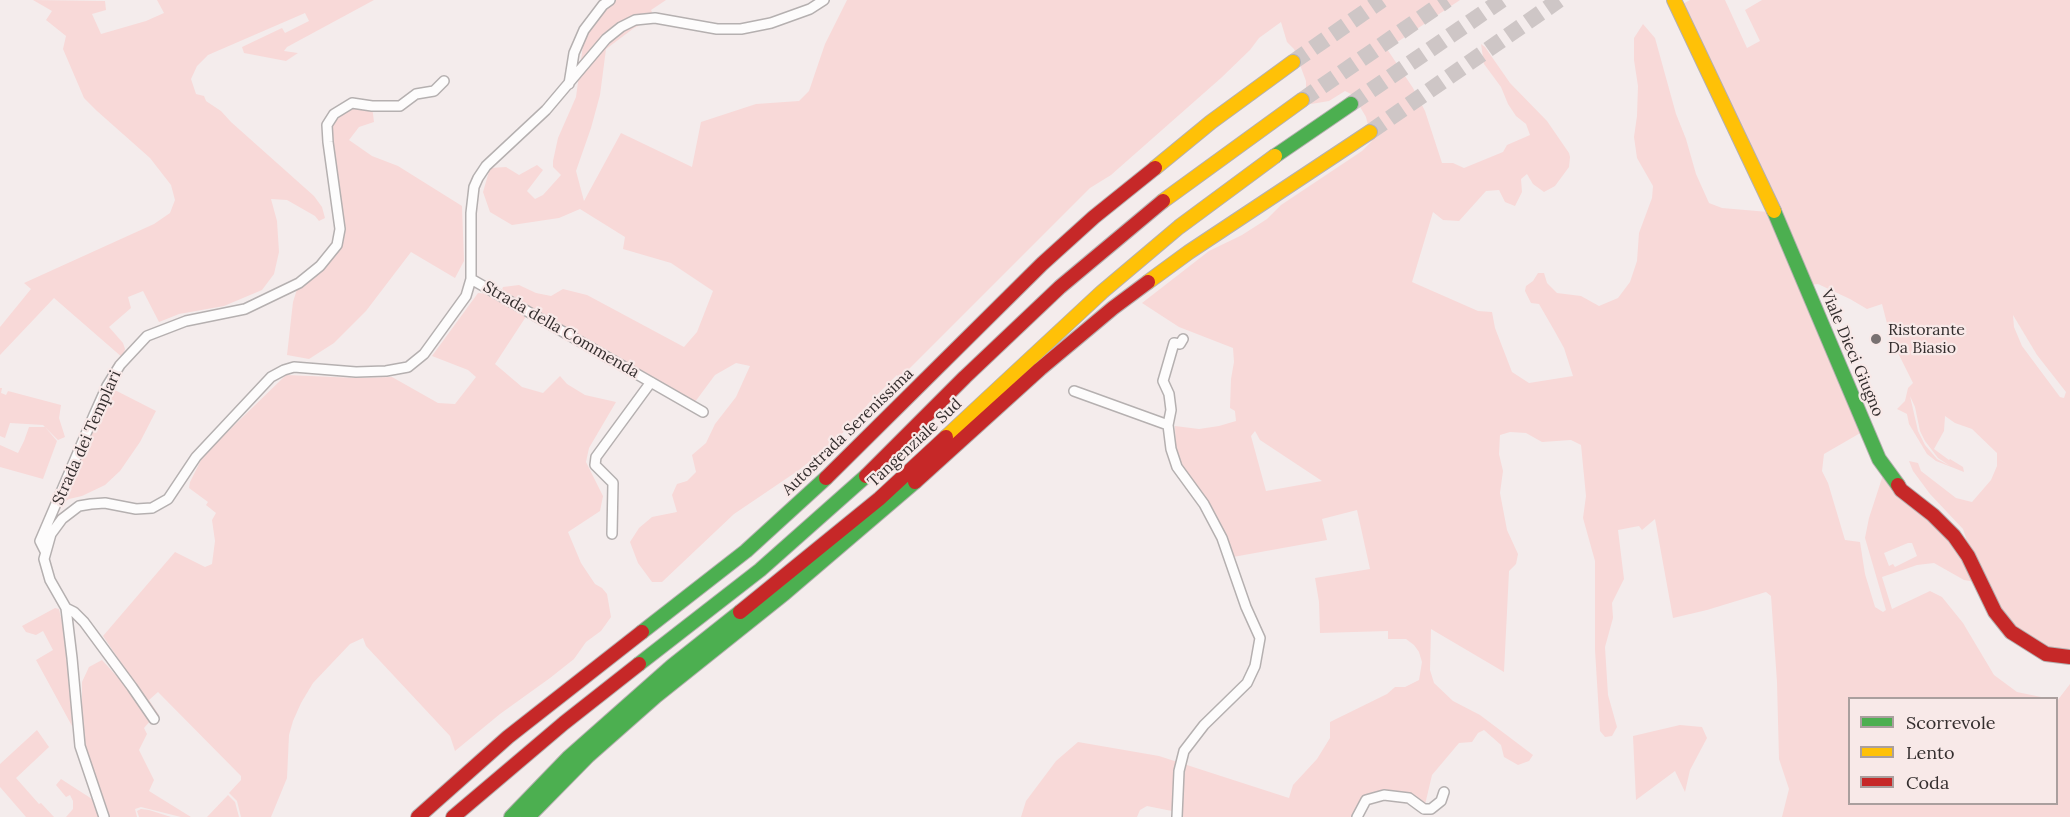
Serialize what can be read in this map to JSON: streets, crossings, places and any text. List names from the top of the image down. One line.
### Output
{"streets":{"main road":["Viale Dieci Giugno","Autostrada Serenissima","Tangenziale Sud"],"street":["Strada della Commenda","Strada dei Templari"]},"crossings":[["Strada della Commenda","Strada dei Templari"]],"places":["Ristorante Da Biasio"],"legend":["Scorrevole","Lento","Coda"]}
